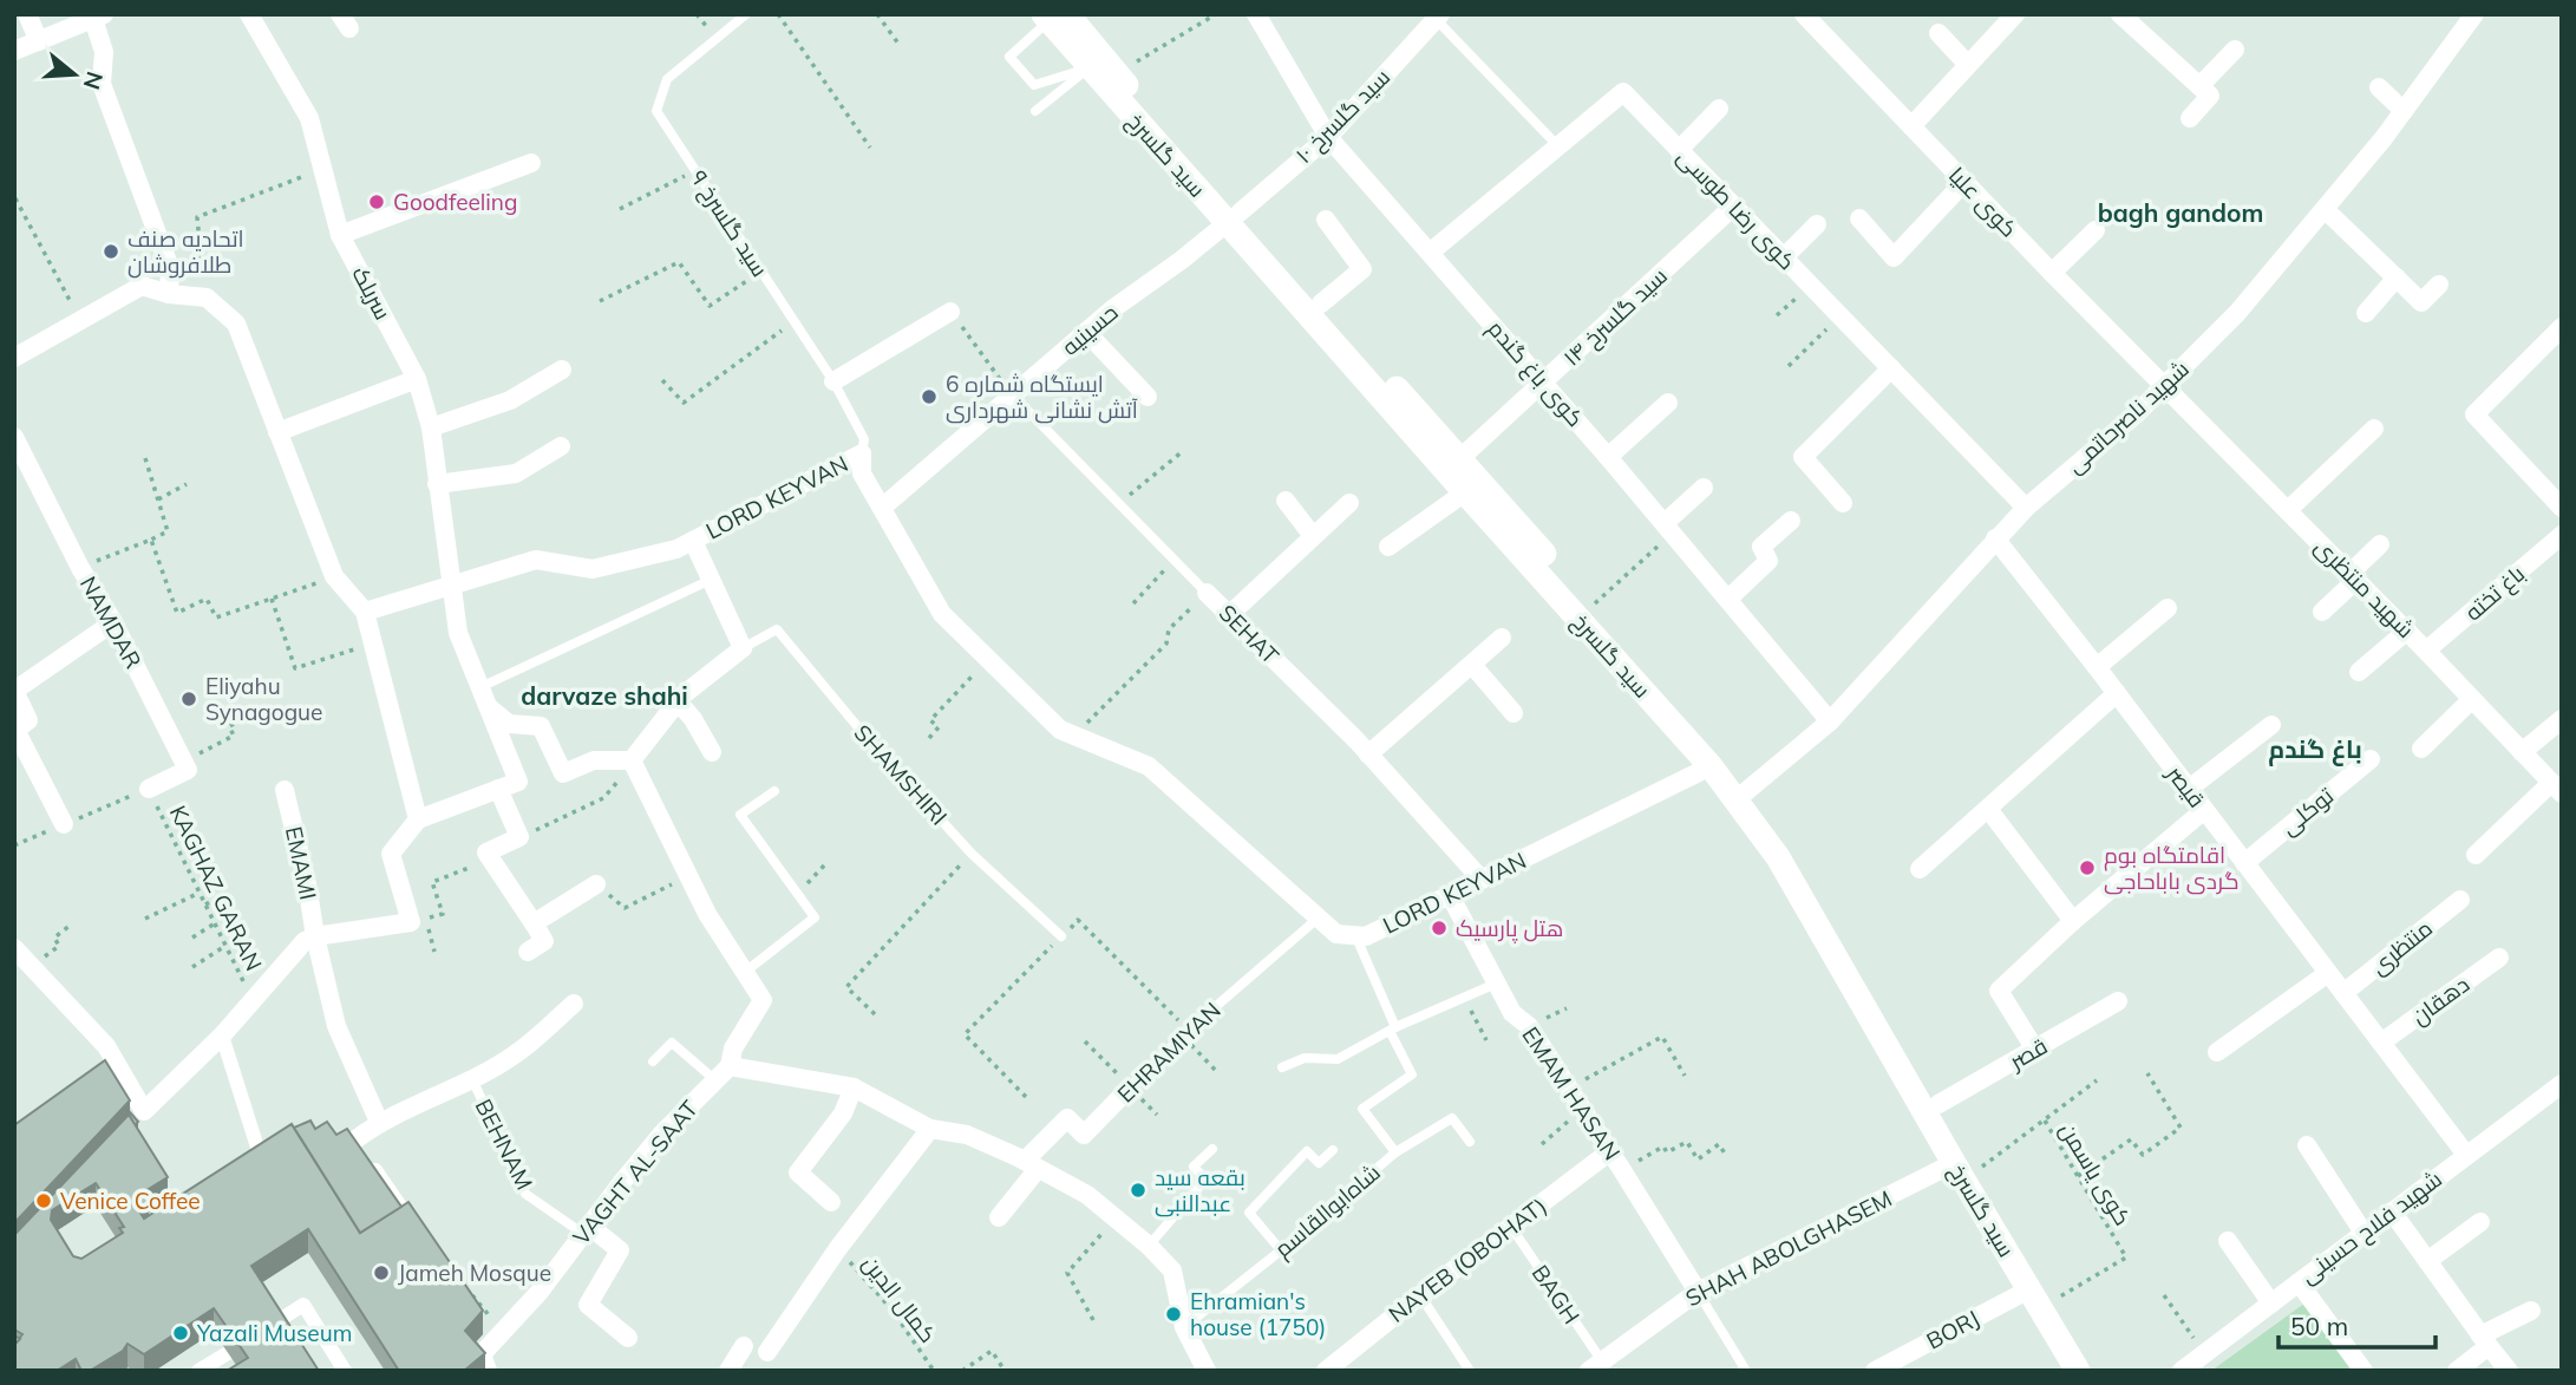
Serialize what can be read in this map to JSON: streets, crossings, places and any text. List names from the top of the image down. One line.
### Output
{"streets":{"main road":["سید گلسرخ"],"street":["سید گلسرخ ۱۰","کوی علیا","کوی رضا طوسی","سریلک","سید گلسرخ ۱۴","حسینیه","کوی باغ گندم","شهید ناصرحاتمی","LORD KEYVAN","شهید منتظری","باغ تخته","NAMDAR","SEHAT","قیصر","توکلی","EMAMI","منتظری","دهقان","EHRAMIYAN","قصر","EMAM HASAN","VAGHT AL-SAAT","شهید فلاح حسینی","SHAH ABOLGHASEM","NAYEB (OBOHAT)","BORJ"],"lane":["سید گلسرخ ۹","SHAMSHIRI","BEHNAM","شاه‌ابوالقاسم","BAGH"],"path":["KAGHAZ GARAN","کوی یاسمن","کمال الدین"]},"crossings":[["سید گلسرخ ۱۰","سید گلسرخ"],["سید گلسرخ ۱۰","حسینیه"],["سید گلسرخ ۱۰","کوی باغ گندم"],["سید گلسرخ","سید گلسرخ ۱۴"],["سید گلسرخ","حسینیه"],["سید گلسرخ","شهید ناصرحاتمی"],["سید گلسرخ","LORD KEYVAN"],["سید گلسرخ","قصر"],["سید گلسرخ","کوی یاسمن"],["سید گلسرخ","SHAH ABOLGHASEM"],["سید گلسرخ","BORJ"],["کوی علیا","شهید ناصرحاتمی"],["کوی علیا","شهید منتظری"],["کوی رضا طوسی","سید گلسرخ ۱۴"],["کوی رضا طوسی","کوی باغ گندم"],["کوی رضا طوسی","شهید ناصرحاتمی"],["سید گلسرخ ۹","LORD KEYVAN"],["سریلک","LORD KEYVAN"],["سید گلسرخ ۱۴","کوی باغ گندم"],["حسینیه","LORD KEYVAN"],["حسینیه","SEHAT"],["کوی باغ گندم","شهید ناصرحاتمی"],["شهید ناصرحاتمی","شهید منتظری"],["شهید ناصرحاتمی","قیصر"],["LORD KEYVAN","SEHAT"],["LORD KEYVAN","EHRAMIYAN"],["LORD KEYVAN","EMAM HASAN"],["شهید منتظری","باغ تخته"],["قیصر","توکلی"],["قیصر","منتظری"],["قیصر","دهقان"],["قیصر","شهید فلاح حسینی"],["EMAM HASAN","SHAH ABOLGHASEM"],["EMAM HASAN","NAYEB (OBOHAT)"],["BEHNAM","VAGHT AL-SAAT"],["SHAH ABOLGHASEM","BAGH"],["NAYEB (OBOHAT)","BAGH"]],"districts":["bagh gandom","darvaze shahi","باغ گندم"],"places":["Goodfeeling","اتحادیه صنف طلافروشان","ایستگاه شماره 6 آتش نشانی شهرداری","Eliyahu Synagogue","اقامتگاه بوم گردی باباحاجی","هتل پارسیک","بقعه سید عبدالنبی","Venice Coffee","Jameh Mosque","Ehramian's house (1750)","Yazali Museum"],"scale_bar":"50 m","north":"right"}
